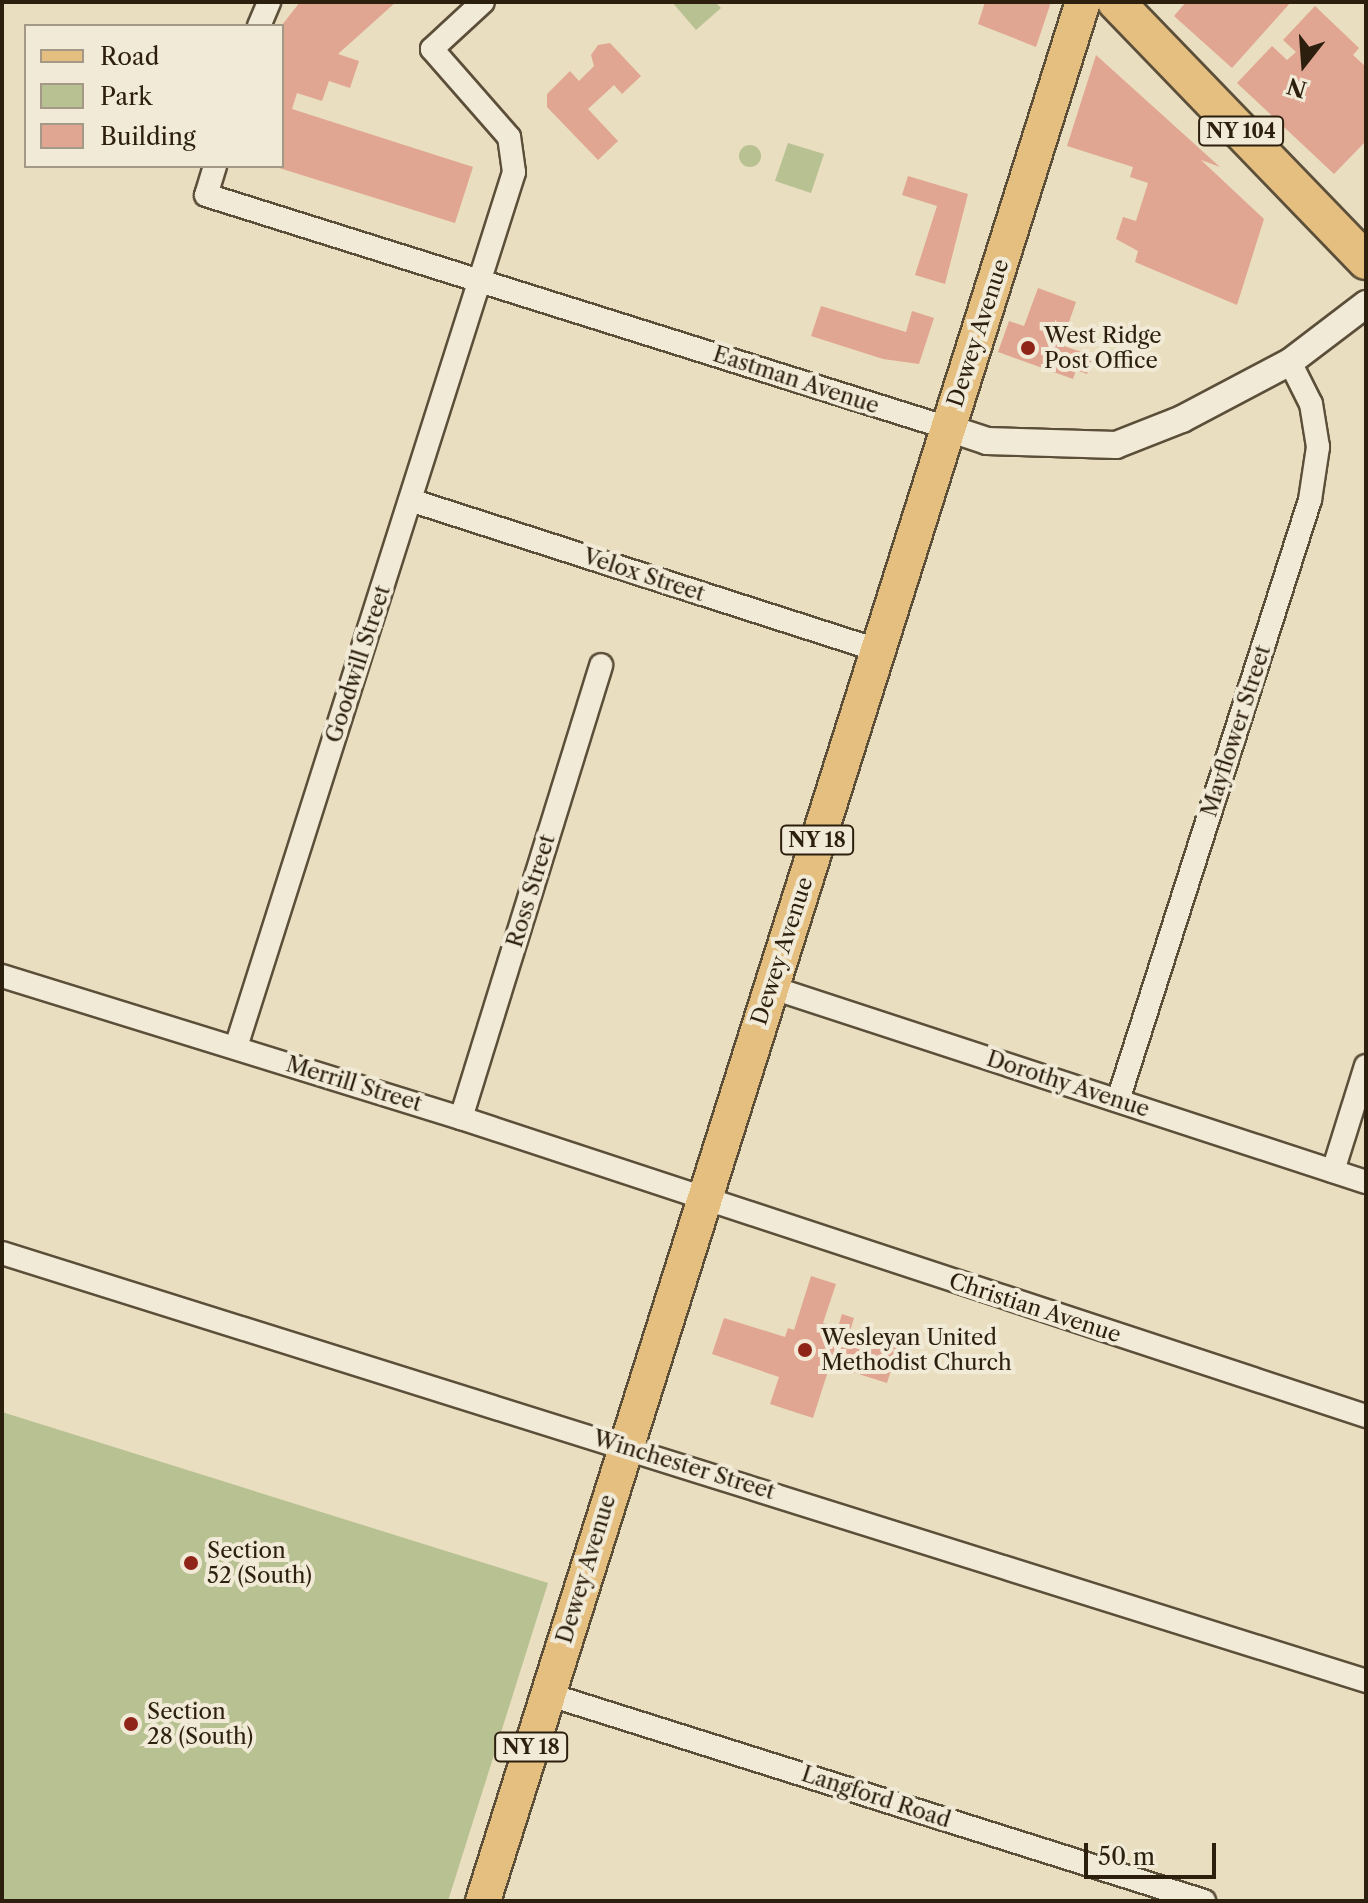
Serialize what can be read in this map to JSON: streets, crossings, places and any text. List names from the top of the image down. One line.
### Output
{"streets":{"highway":["NY 104"],"main road":["Dewey Avenue","NY 18"],"street":["Eastman Avenue","Velox Street","Goodwill Street","Mayflower Street","Ross Street","Merrill Street","Dorothy Avenue","Christian Avenue","Winchester Street","Langford Road"]},"crossings":[["Dewey Avenue","Eastman Avenue"],["Dewey Avenue","Velox Street"],["Dewey Avenue","Merrill Street"],["Dewey Avenue","Dorothy Avenue"],["Dewey Avenue","Christian Avenue"],["Dewey Avenue","Winchester Street"],["Dewey Avenue","Langford Road"],["Eastman Avenue","Goodwill Street"],["Eastman Avenue","Mayflower Street"],["Velox Street","Goodwill Street"],["Goodwill Street","Merrill Street"],["Mayflower Street","Dorothy Avenue"],["Ross Street","Merrill Street"],["Merrill Street","Christian Avenue"]],"places":["West Ridge Post Office","Wesleyan United Methodist Church","Section 52 (South)","Section 28 (South)"],"legend":["Road","Park","Building"],"scale_bar":"50 m","north":"bottom"}
